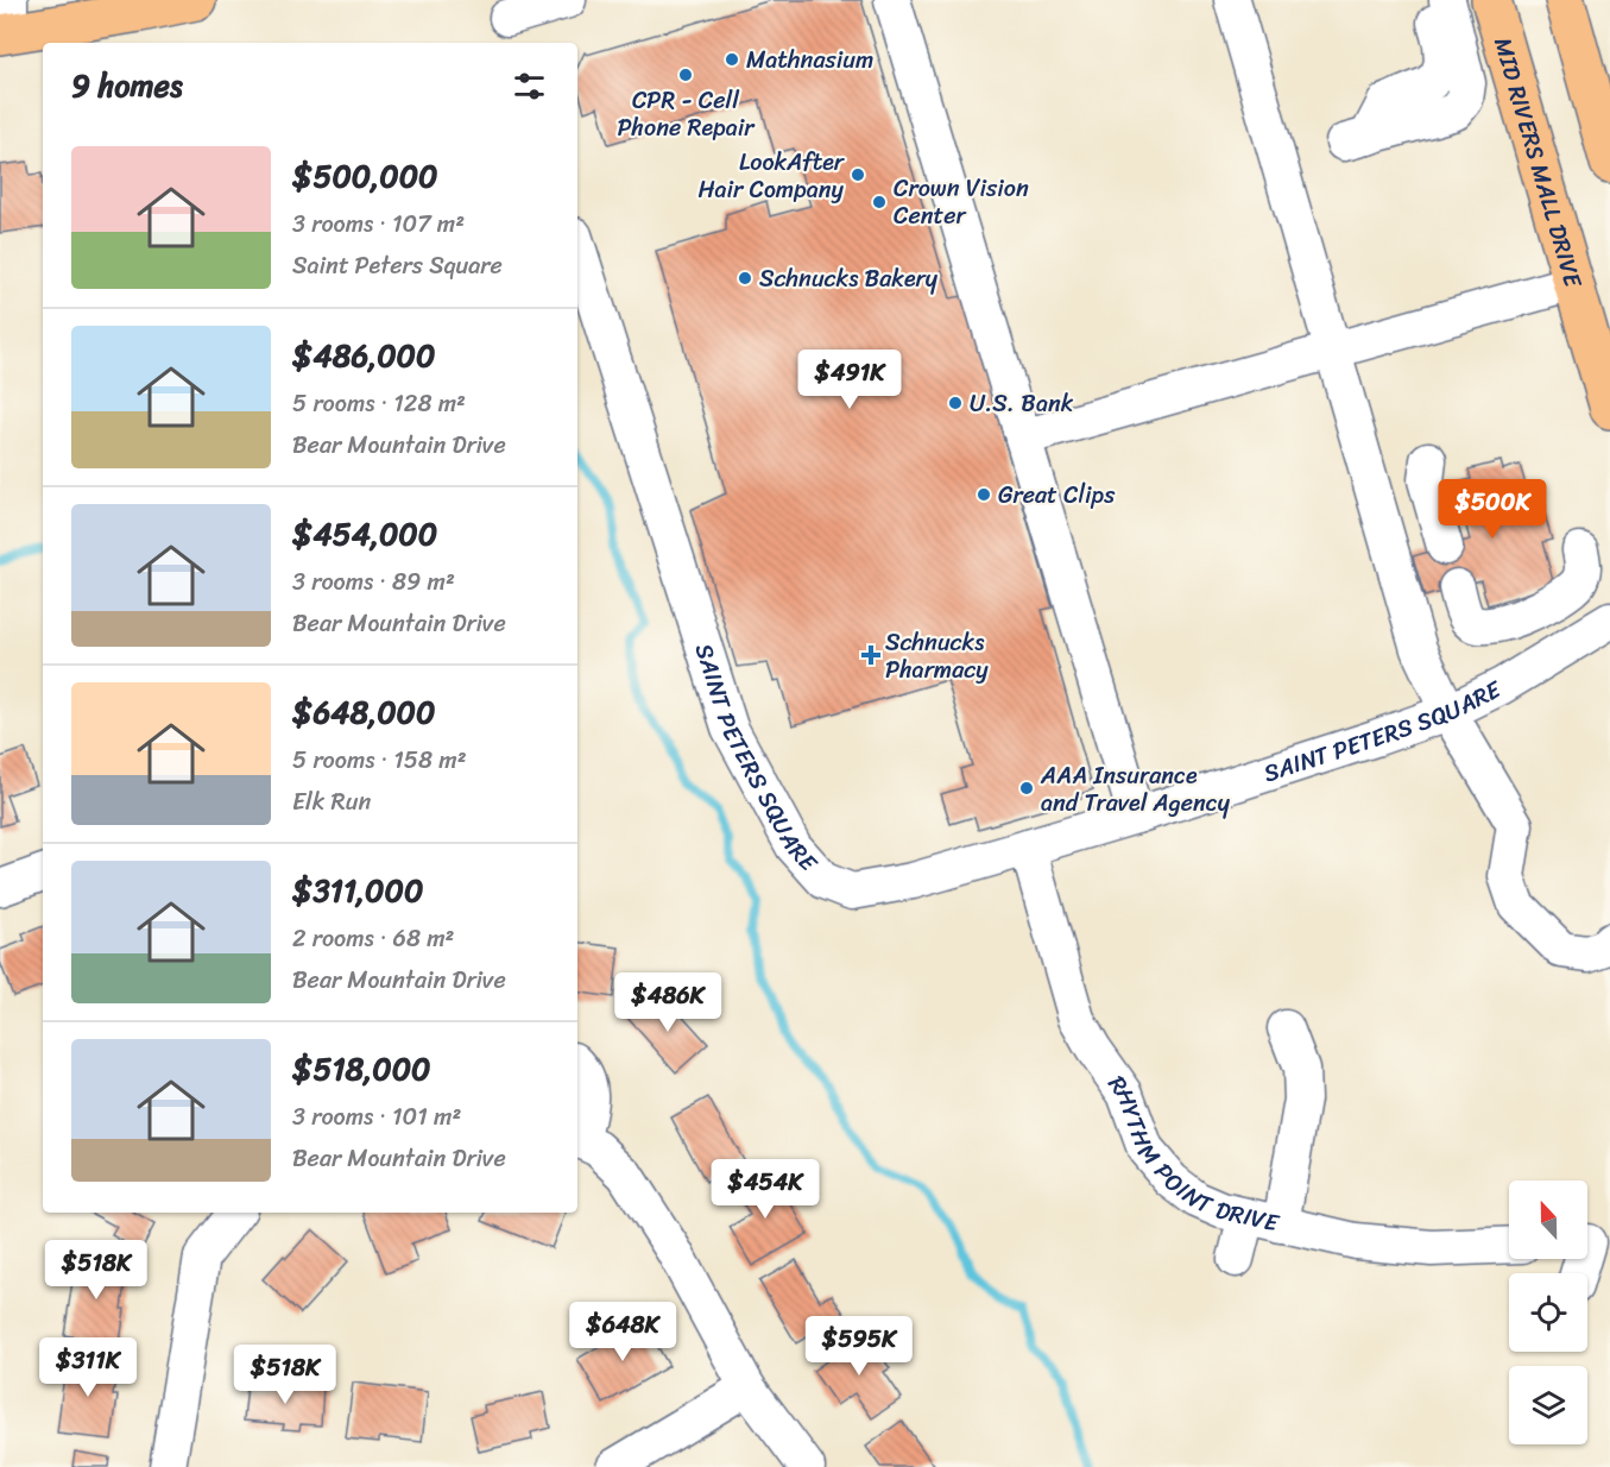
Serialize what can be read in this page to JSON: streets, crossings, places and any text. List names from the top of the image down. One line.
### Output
{"streets":{"main road":["MID RIVERS MALL DRIVE"],"street":["SAINT PETERS SQUARE","RHYTHM POINT DRIVE"]},"crossings":[["SAINT PETERS SQUARE","RHYTHM POINT DRIVE"]],"places":{"other":["Mathnasium","CPR - Cell Phone Repair","LookAfter Hair Company","Crown Vision Center","Schnucks Bakery","U.S. Bank","Great Clips","AAA Insurance and Travel Agency"],"health":["Schnucks Pharmacy"]},"north":"top","page":{"heading":"9 homes","list":[{"name":"$500,000","note":"3 rooms · 107 m² · Saint Peters Square"},{"name":"$486,000","note":"5 rooms · 128 m² · Bear Mountain Drive"},{"name":"$454,000","note":"3 rooms · 89 m² · Bear Mountain Drive"},{"name":"$648,000","note":"5 rooms · 158 m² · Elk Run"},{"name":"$311,000","note":"2 rooms · 68 m² · Bear Mountain Drive"},{"name":"$518,000","note":"3 rooms · 101 m² · Bear Mountain Drive"}],"price":["$491K","$500K","$486K","$454K","$518K","$648K","$595K","$311K","$518K"]}}
